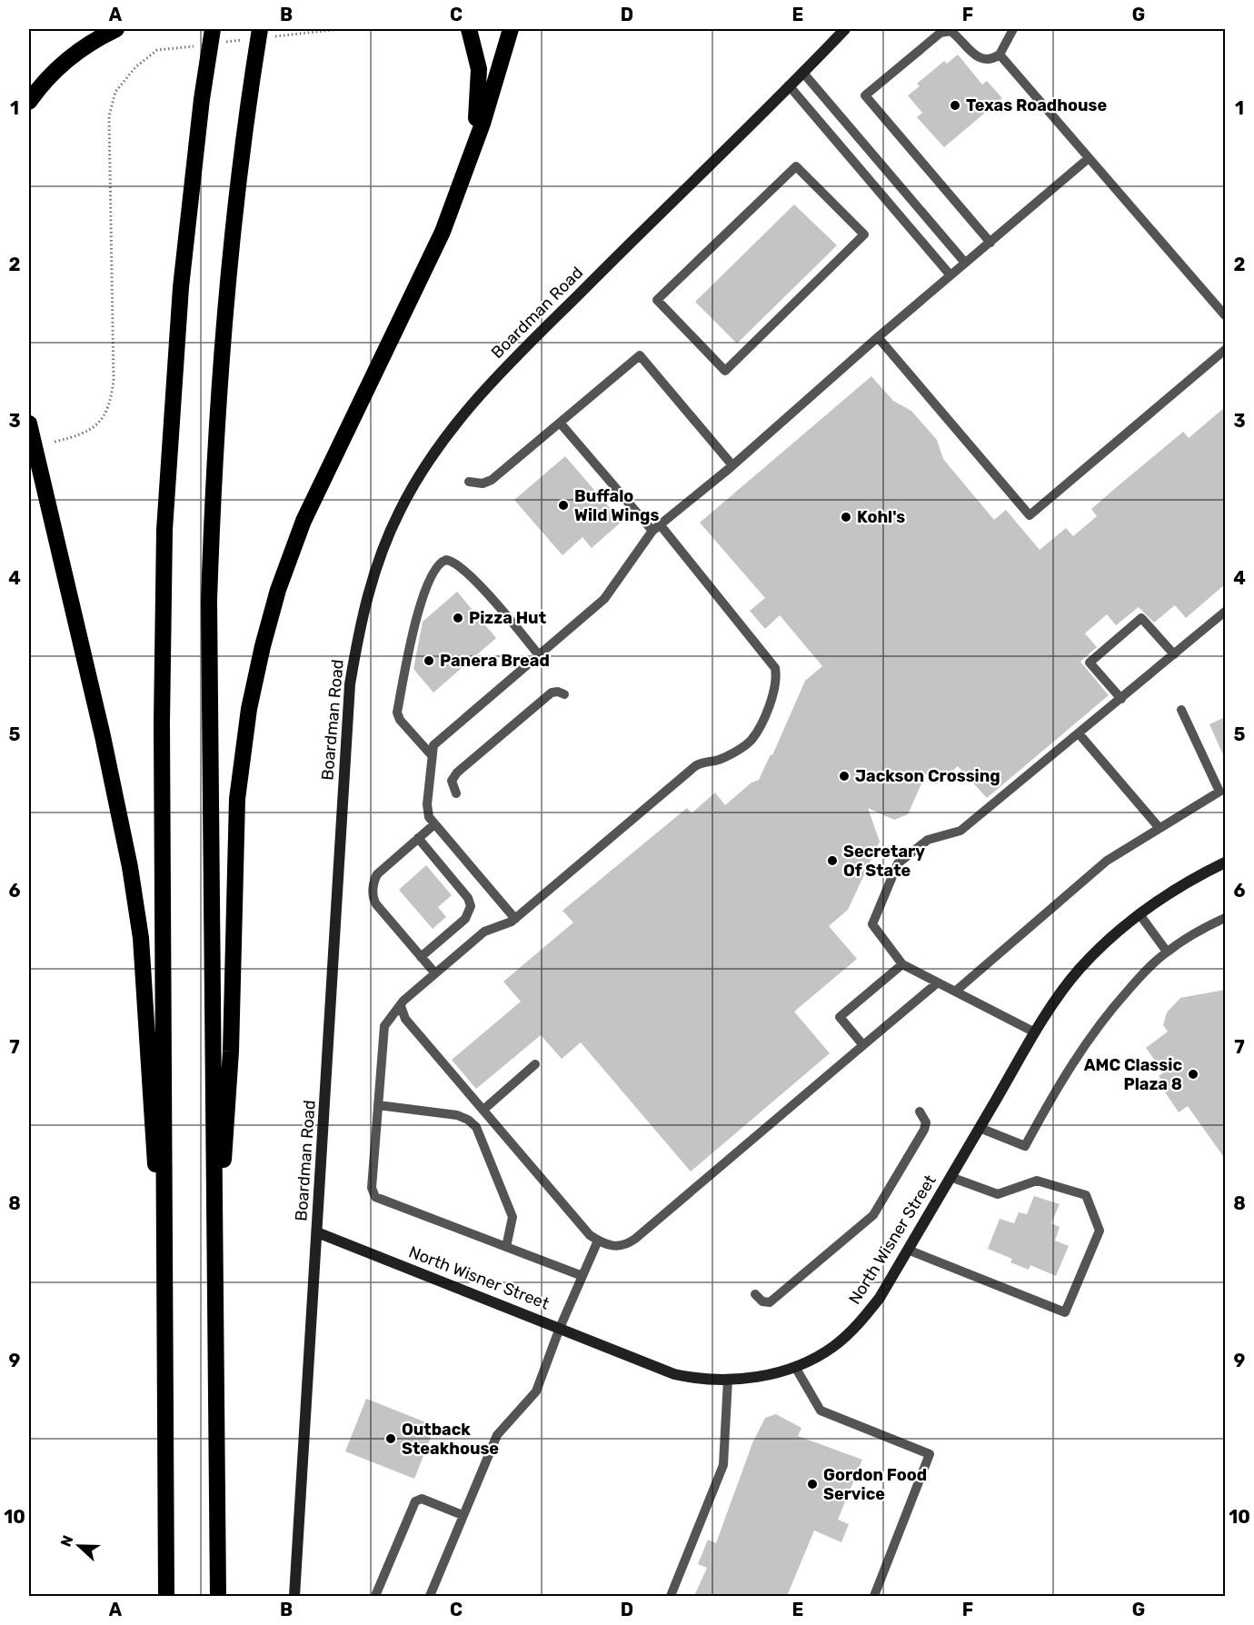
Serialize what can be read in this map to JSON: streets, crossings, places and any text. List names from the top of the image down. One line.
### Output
{"streets":{"main road":["Boardman Road","North Wisner Street"]},"crossings":[["Boardman Road","North Wisner Street"]],"places":["Texas Roadhouse","Buffalo Wild Wings","Kohl's","Pizza Hut","Panera Bread","Jackson Crossing","Secretary Of State","AMC Classic Plaza 8","Outback Steakhouse","Gordon Food Service"],"north":"left","grid":{"columns":["A","B","C","D","E","F","G"],"rows":["1","2","3","4","5","6","7","8","9","10"]}}
